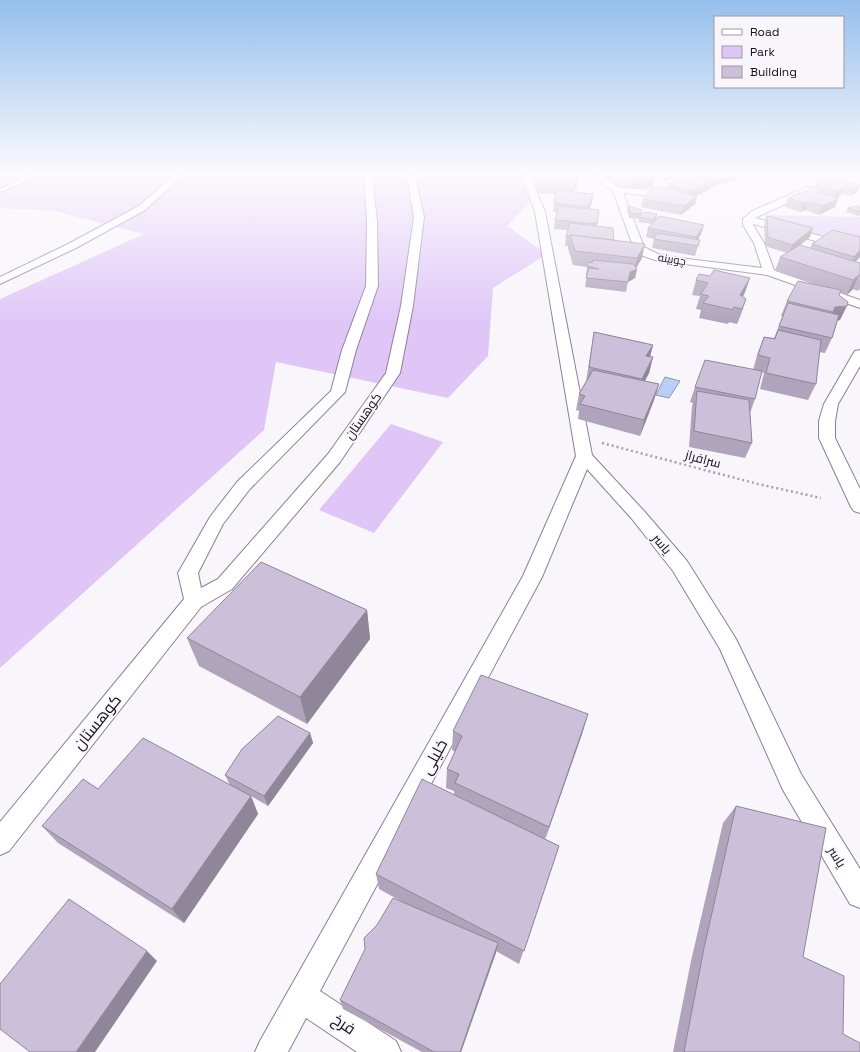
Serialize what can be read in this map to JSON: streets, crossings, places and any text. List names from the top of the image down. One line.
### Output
{"streets":{"street":["چوبینه","کوهستان","یاسر","خلیلی","فرخ"],"path":["سرافراز"]},"crossings":[["سرافراز","یاسر"],["سرافراز","خلیلی"],["یاسر","خلیلی"],["خلیلی","فرخ"]],"legend":["Road","Park","Building"]}
